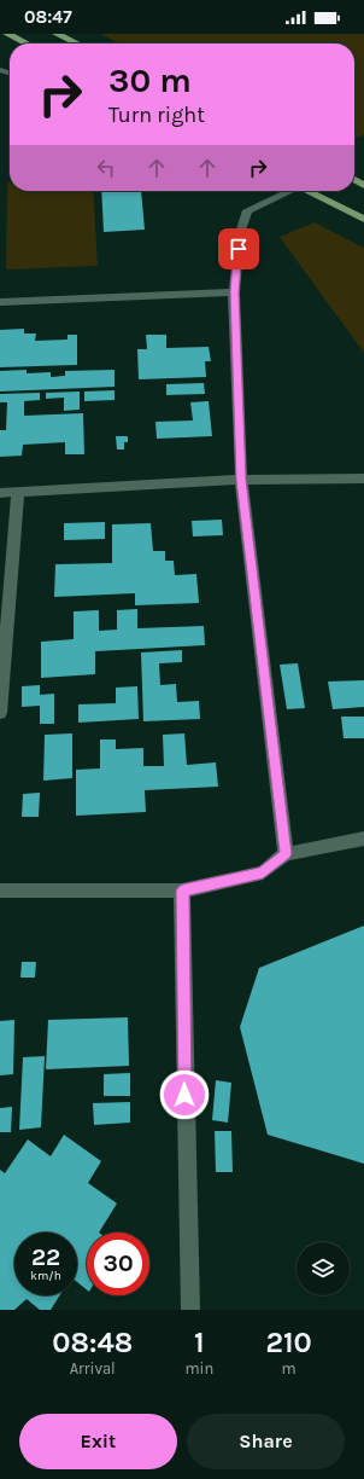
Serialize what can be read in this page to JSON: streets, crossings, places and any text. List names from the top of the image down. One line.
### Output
{"page":{"status":"08:47","turn":["30 m","Turn right"],"speed":"22 km/h","limit":"30","eta":["08:48","Arrival","1","min","210","m"],"buttons":["Exit","Share"]}}
